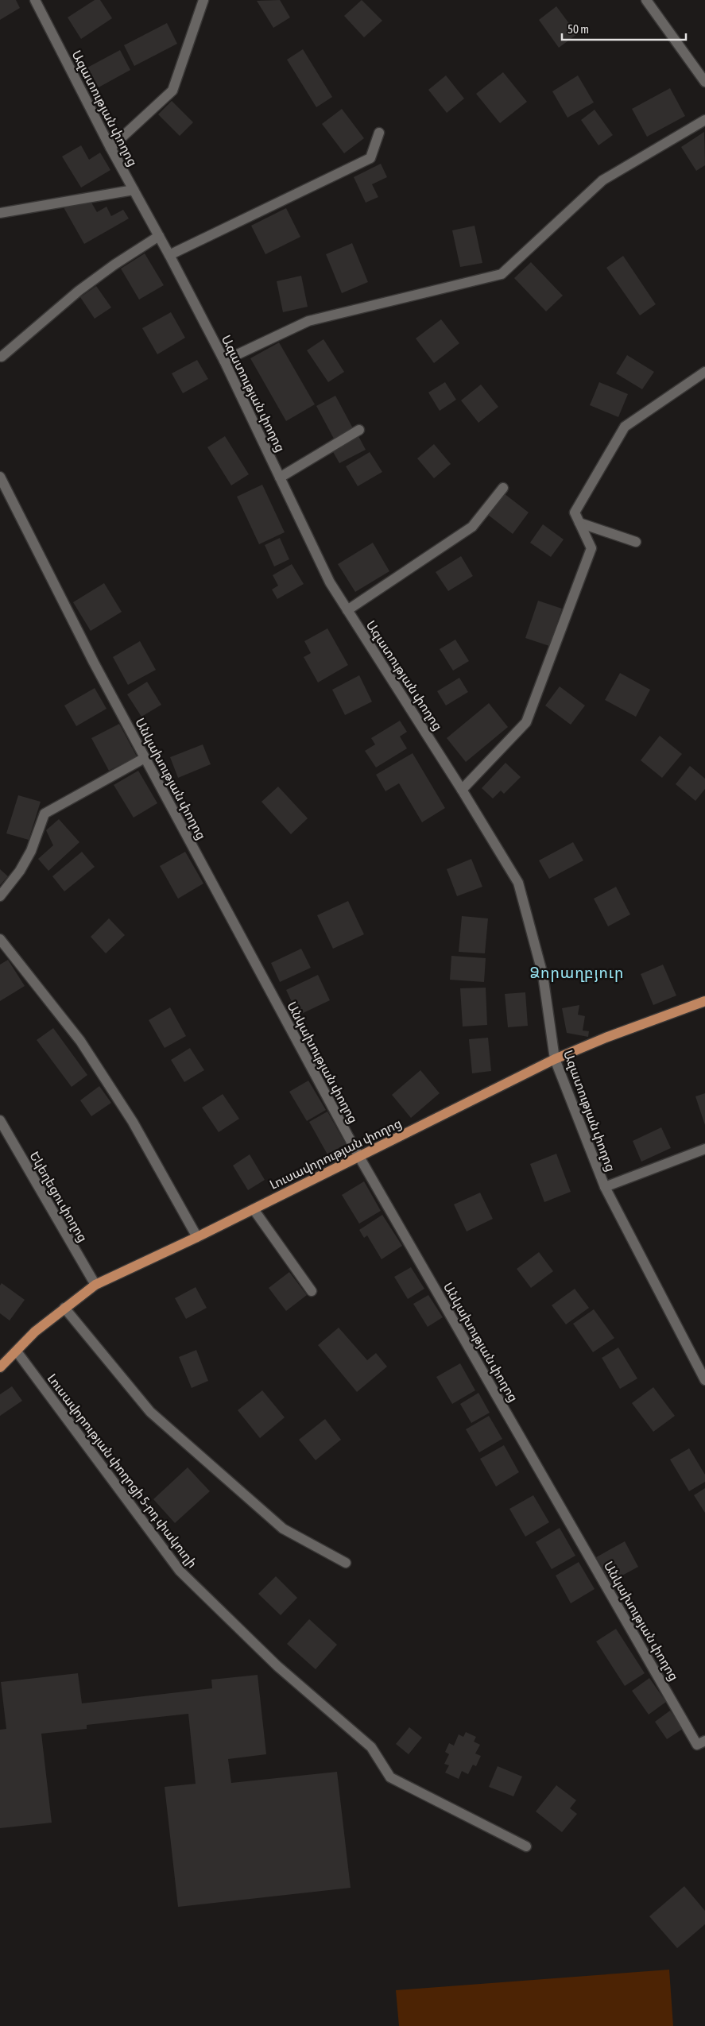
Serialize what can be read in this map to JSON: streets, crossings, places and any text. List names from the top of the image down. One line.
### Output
{"streets":{"main road":["Լուսավորության փողոց"],"street":["Ազատության փողոց","Անկախության փողոց","Եկեղեցու փողոց","Լուսավորության փողոցի 5-րդ փակուղի"]},"crossings":[["Ազատության փողոց","Լուսավորության փողոց"],["Անկախության փողոց","Լուսավորության փողոց"],["Լուսավորության փողոց","Եկեղեցու փողոց"],["Լուսավորության փողոց","Լուսավորության փողոցի 5-րդ փակուղի"]],"districts":["Ձորաղբյուր"],"scale_bar":"50 m"}
